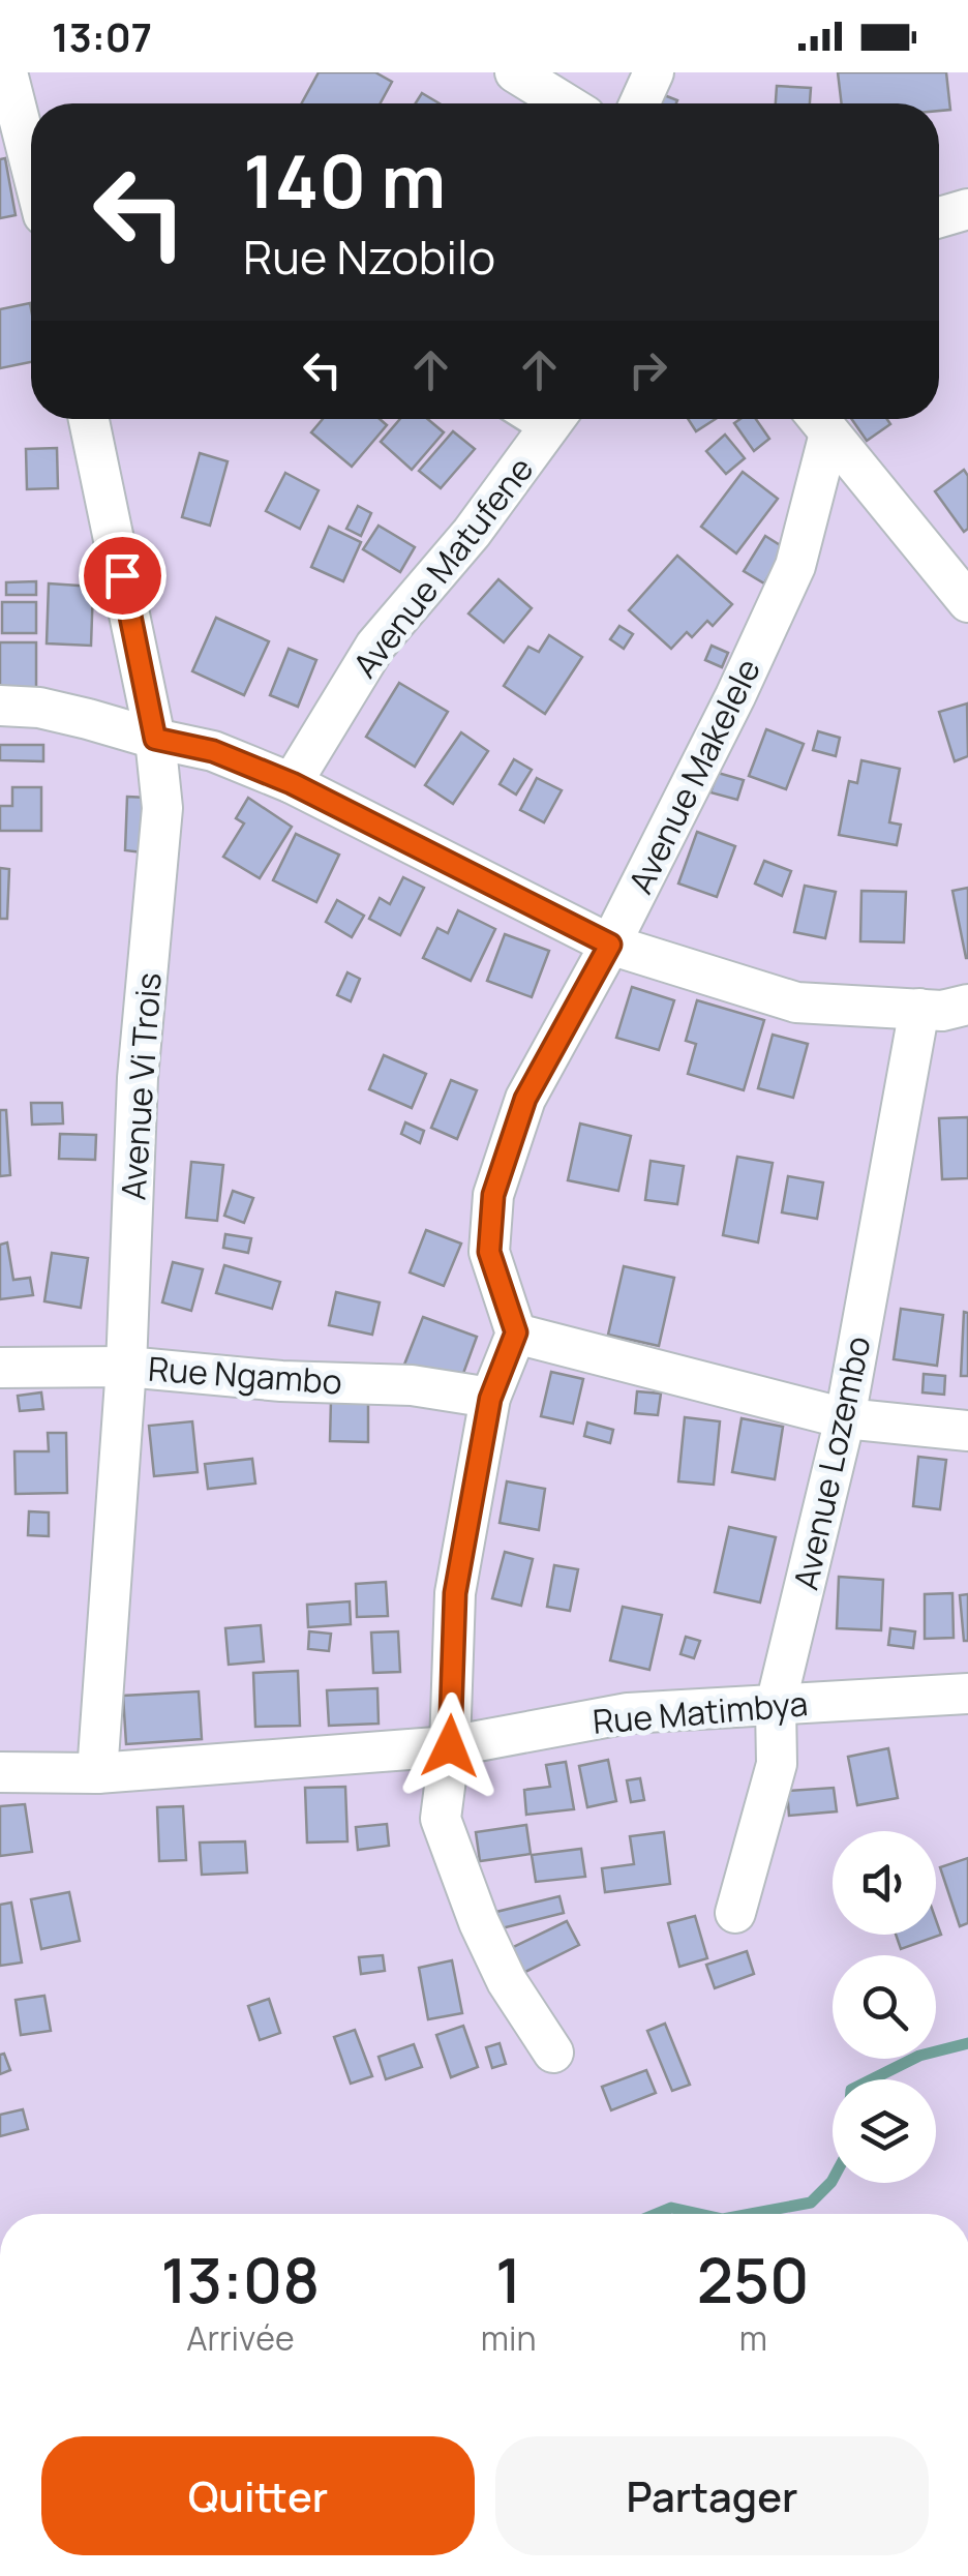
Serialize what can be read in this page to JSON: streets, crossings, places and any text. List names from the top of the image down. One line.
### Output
{"streets":{"street":["Avenue Matufene","Avenue Makelele","Avenue Vi Trois","Rue Ngambo","Avenue Lozembo","Rue Matimbya"]},"crossings":[["Avenue Vi Trois","Rue Ngambo"],["Avenue Vi Trois","Rue Matimbya"],["Avenue Lozembo","Rue Matimbya"]],"page":{"status":"13:07","turn":["140 m","Rue Nzobilo"],"eta":["13:08","Arrivée","1","min","250","m"],"buttons":["Quitter","Partager"]}}
